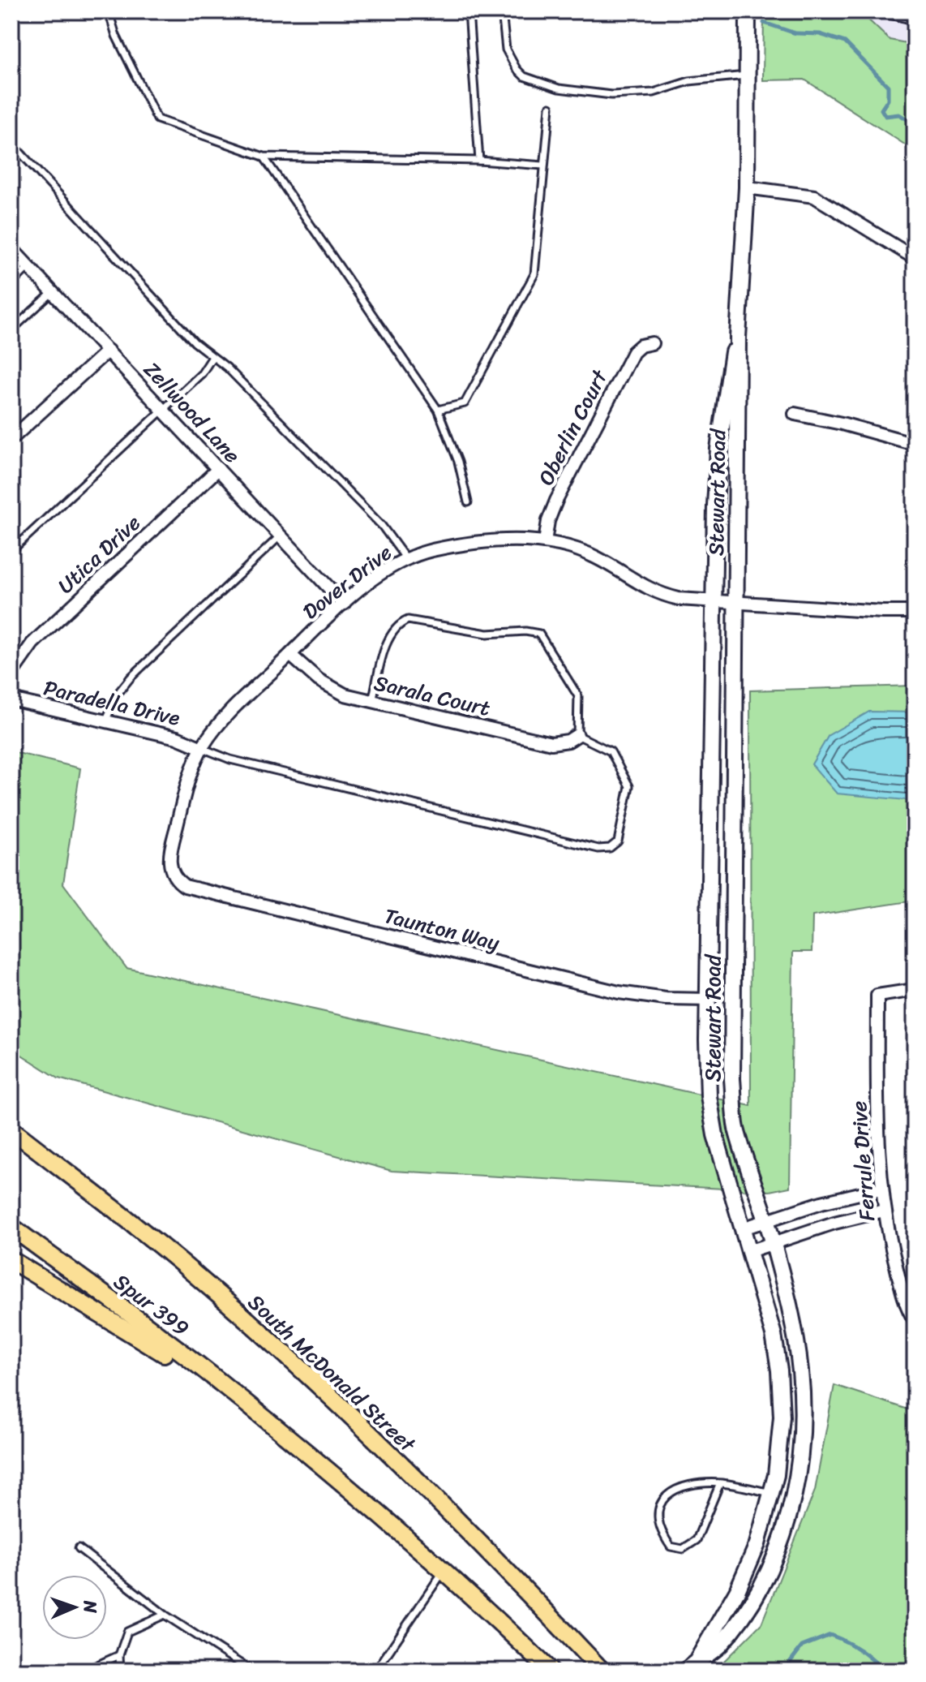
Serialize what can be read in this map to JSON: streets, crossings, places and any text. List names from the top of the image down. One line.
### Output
{"streets":{"main road":["Spur 399","South McDonald Street"],"street":["Zellwood Lane","Oberlin Court","Stewart Road","Utica Drive","Dover Drive","Sarala Court","Paradella Drive","Taunton Way","Ferrule Drive"]},"crossings":[["Zellwood Lane","Utica Drive"],["Zellwood Lane","Dover Drive"],["Oberlin Court","Dover Drive"],["Stewart Road","Dover Drive"],["Stewart Road","Taunton Way"],["Dover Drive","Sarala Court"],["Dover Drive","Paradella Drive"],["Dover Drive","Taunton Way"]],"north":"right"}
